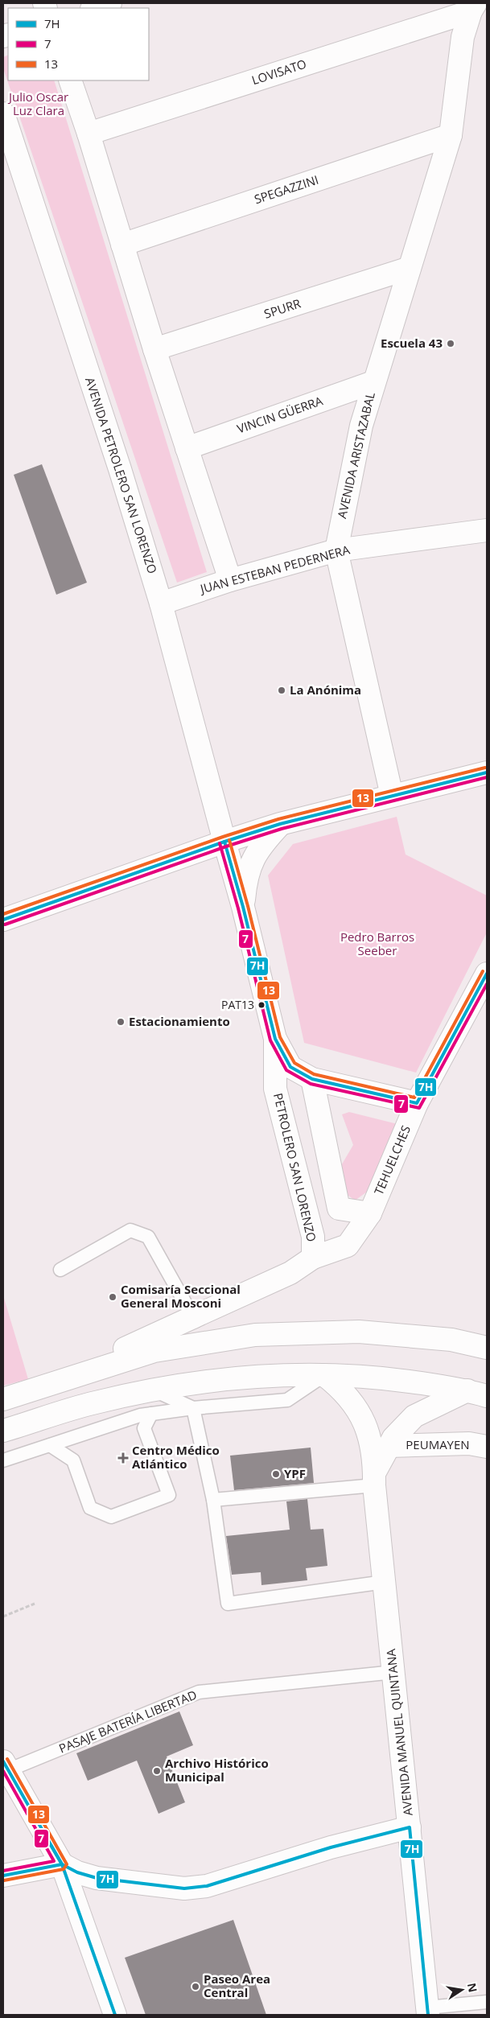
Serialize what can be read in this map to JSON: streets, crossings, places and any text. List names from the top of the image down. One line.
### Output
{"streets":{"main road":["LOVISATO","SPEGAZZINI","SPURR","VINCIN GÜERRA","AVENIDA ARISTAZABAL","AVENIDA PETROLERO SAN LORENZO","JUAN ESTEBAN PEDERNERA","TEHUELCHES","PETROLERO SAN LORENZO","PEUMAYEN","AVENIDA MANUEL QUINTANA"],"lane":["PASAJE BATERÍA LIBERTAD"]},"crossings":[["LOVISATO","AVENIDA ARISTAZABAL"],["SPEGAZZINI","AVENIDA ARISTAZABAL"],["SPURR","AVENIDA ARISTAZABAL"],["VINCIN GÜERRA","AVENIDA ARISTAZABAL"],["AVENIDA ARISTAZABAL","JUAN ESTEBAN PEDERNERA"],["AVENIDA PETROLERO SAN LORENZO","JUAN ESTEBAN PEDERNERA"],["AVENIDA PETROLERO SAN LORENZO","PETROLERO SAN LORENZO"],["TEHUELCHES","PETROLERO SAN LORENZO"],["PASAJE BATERÍA LIBERTAD","AVENIDA MANUEL QUINTANA"]],"parks":["Julio Oscar Luz Clara","Pedro Barros Seeber"],"places":{"other":["Escuela 43","La Anónima","PAT13","Estacionamiento","Comisaría Seccional General Mosconi","YPF","Archivo Histórico Municipal","Paseo Area Central"],"health":["Centro Médico Atlántico"]},"lines":["transit line 13","transit line 7H","transit line 7"],"legend":["7H","7","13"],"north":"right"}
